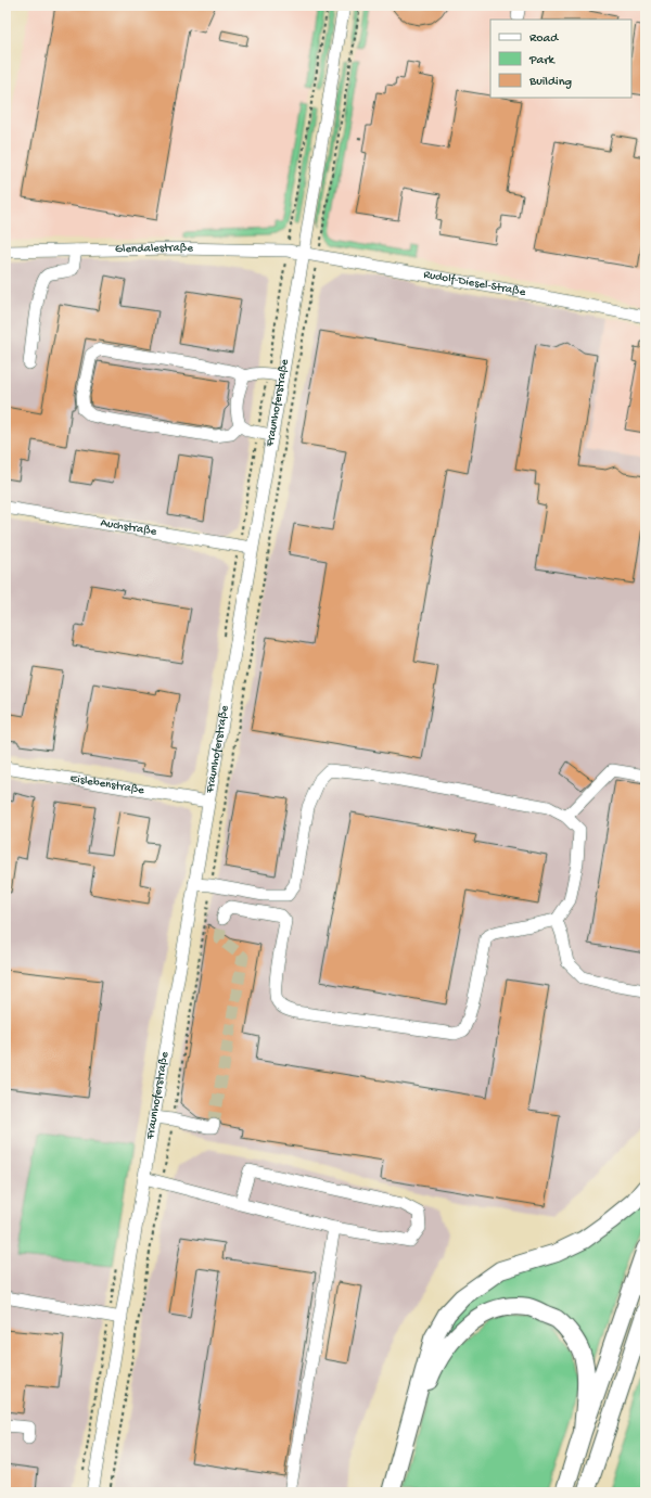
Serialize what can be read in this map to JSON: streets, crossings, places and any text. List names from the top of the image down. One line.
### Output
{"streets":{"street":["Glendalestraße","Rudolf-Diesel-Straße","Fraunhoferstraße","Auchstraße","Eislebenstraße"]},"crossings":[["Glendalestraße","Rudolf-Diesel-Straße"],["Glendalestraße","Fraunhoferstraße"],["Rudolf-Diesel-Straße","Fraunhoferstraße"],["Fraunhoferstraße","Auchstraße"],["Fraunhoferstraße","Eislebenstraße"]],"legend":["Road","Park","Building"]}
